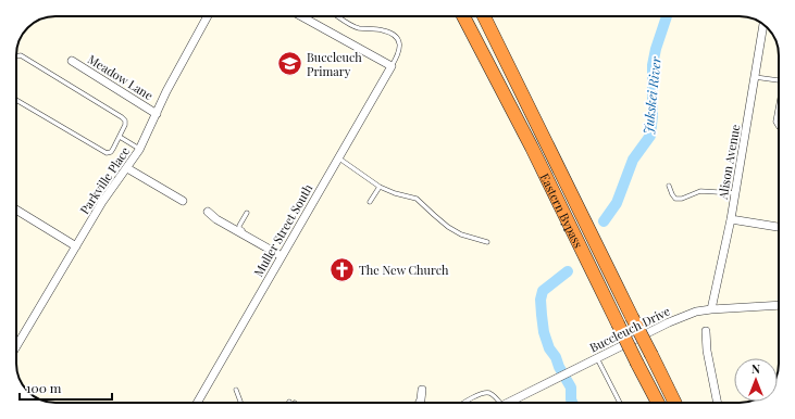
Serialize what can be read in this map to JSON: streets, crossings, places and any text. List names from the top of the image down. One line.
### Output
{"streets":{"highway":["Eastern Bypass"],"street":["Meadow Lane","Alison Avenue","Parkville Place","Muller Street South","Buccleuch Drive"]},"crossings":[["Meadow Lane","Parkville Place"],["Alison Avenue","Buccleuch Drive"]],"water":["Jukskei River"],"places":{"school or university":["Buccleuch Primary"],"church":["The New Church"]},"scale_bar":"100 m","north":"top"}
